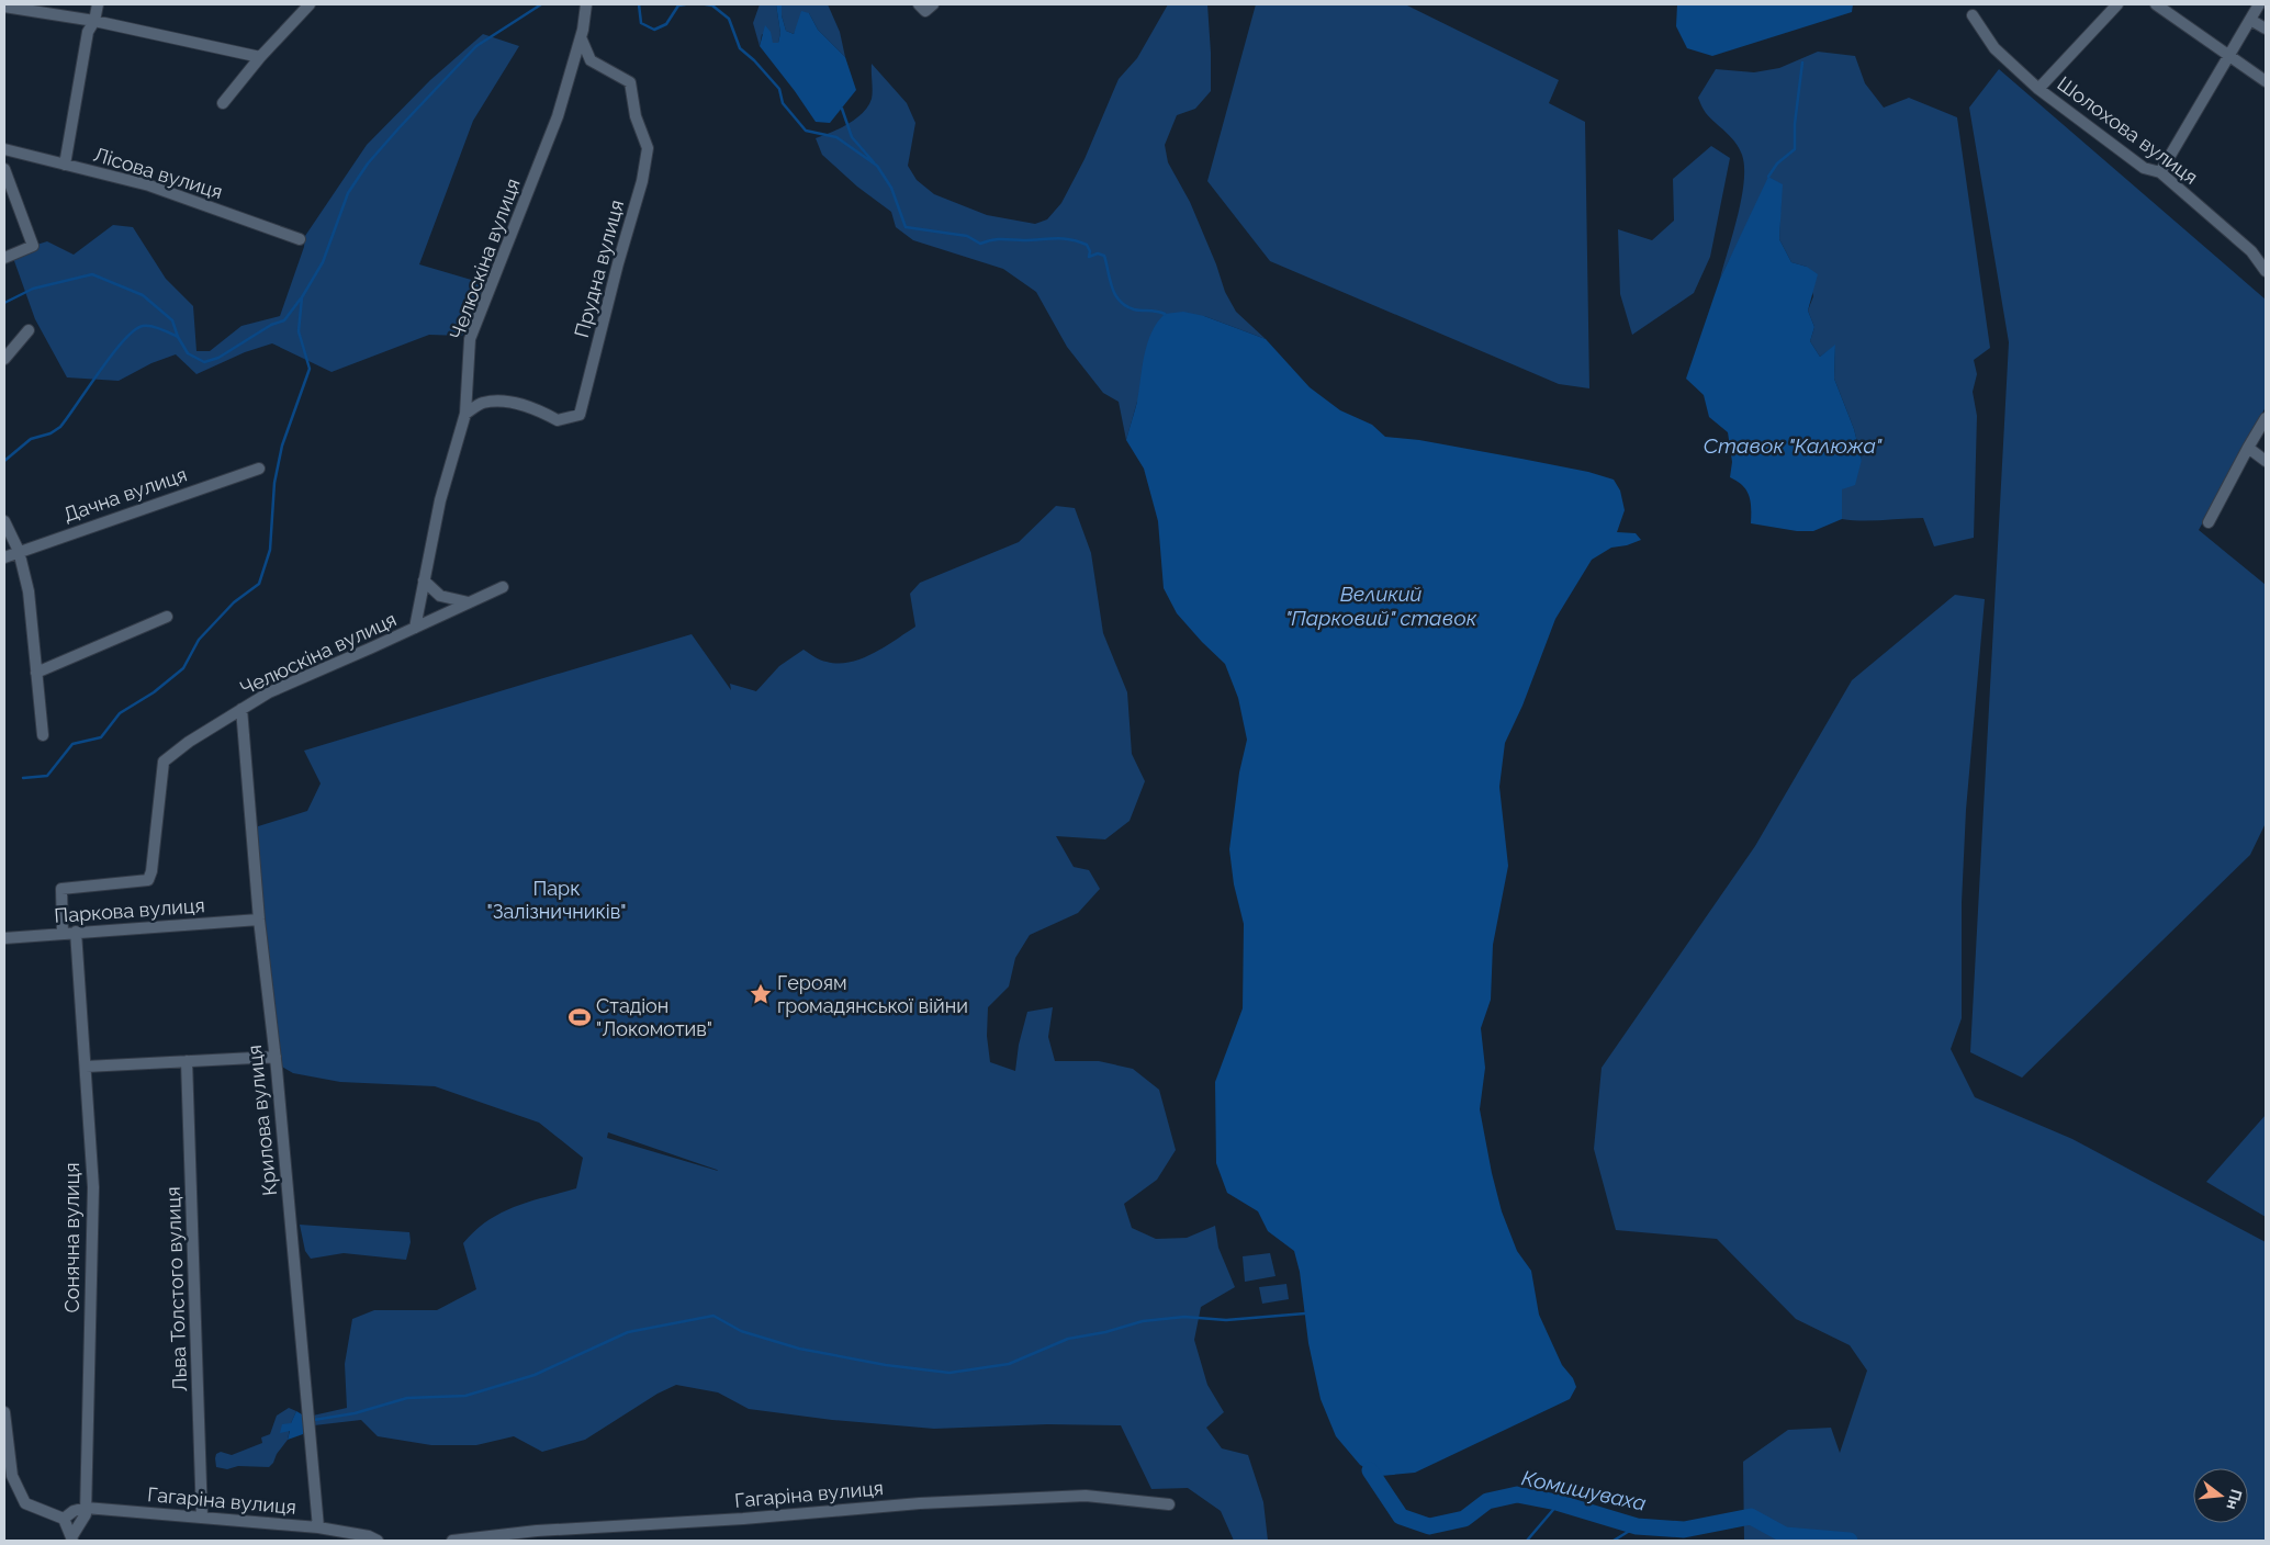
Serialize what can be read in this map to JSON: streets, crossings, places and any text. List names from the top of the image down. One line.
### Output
{"streets":{"street":["Шолохова вулиця","Лісова вулиця","Челюскіна вулиця","Прудна вулиця","Дачна вулиця","Паркова вулиця","Крилова вулиця","Сонячна вулиця","Льва Толстого вулиця","Гагаріна вулиця"]},"crossings":[["Челюскіна вулиця","Прудна вулиця"],["Челюскіна вулиця","Паркова вулиця"],["Челюскіна вулиця","Крилова вулиця"],["Паркова вулиця","Крилова вулиця"],["Паркова вулиця","Сонячна вулиця"],["Крилова вулиця","Гагаріна вулиця"],["Сонячна вулиця","Гагаріна вулиця"],["Льва Толстого вулиця","Гагаріна вулиця"]],"water":["Ставок \"Калюжа\"","Великий \"Парковий\" ставок","Комишуваха"],"parks":["Парк \"Залізничників\""],"places":{"place":["Героям громадянської війни"],"sports":["Стадіон \"Локомотив\""]},"north":"right"}
